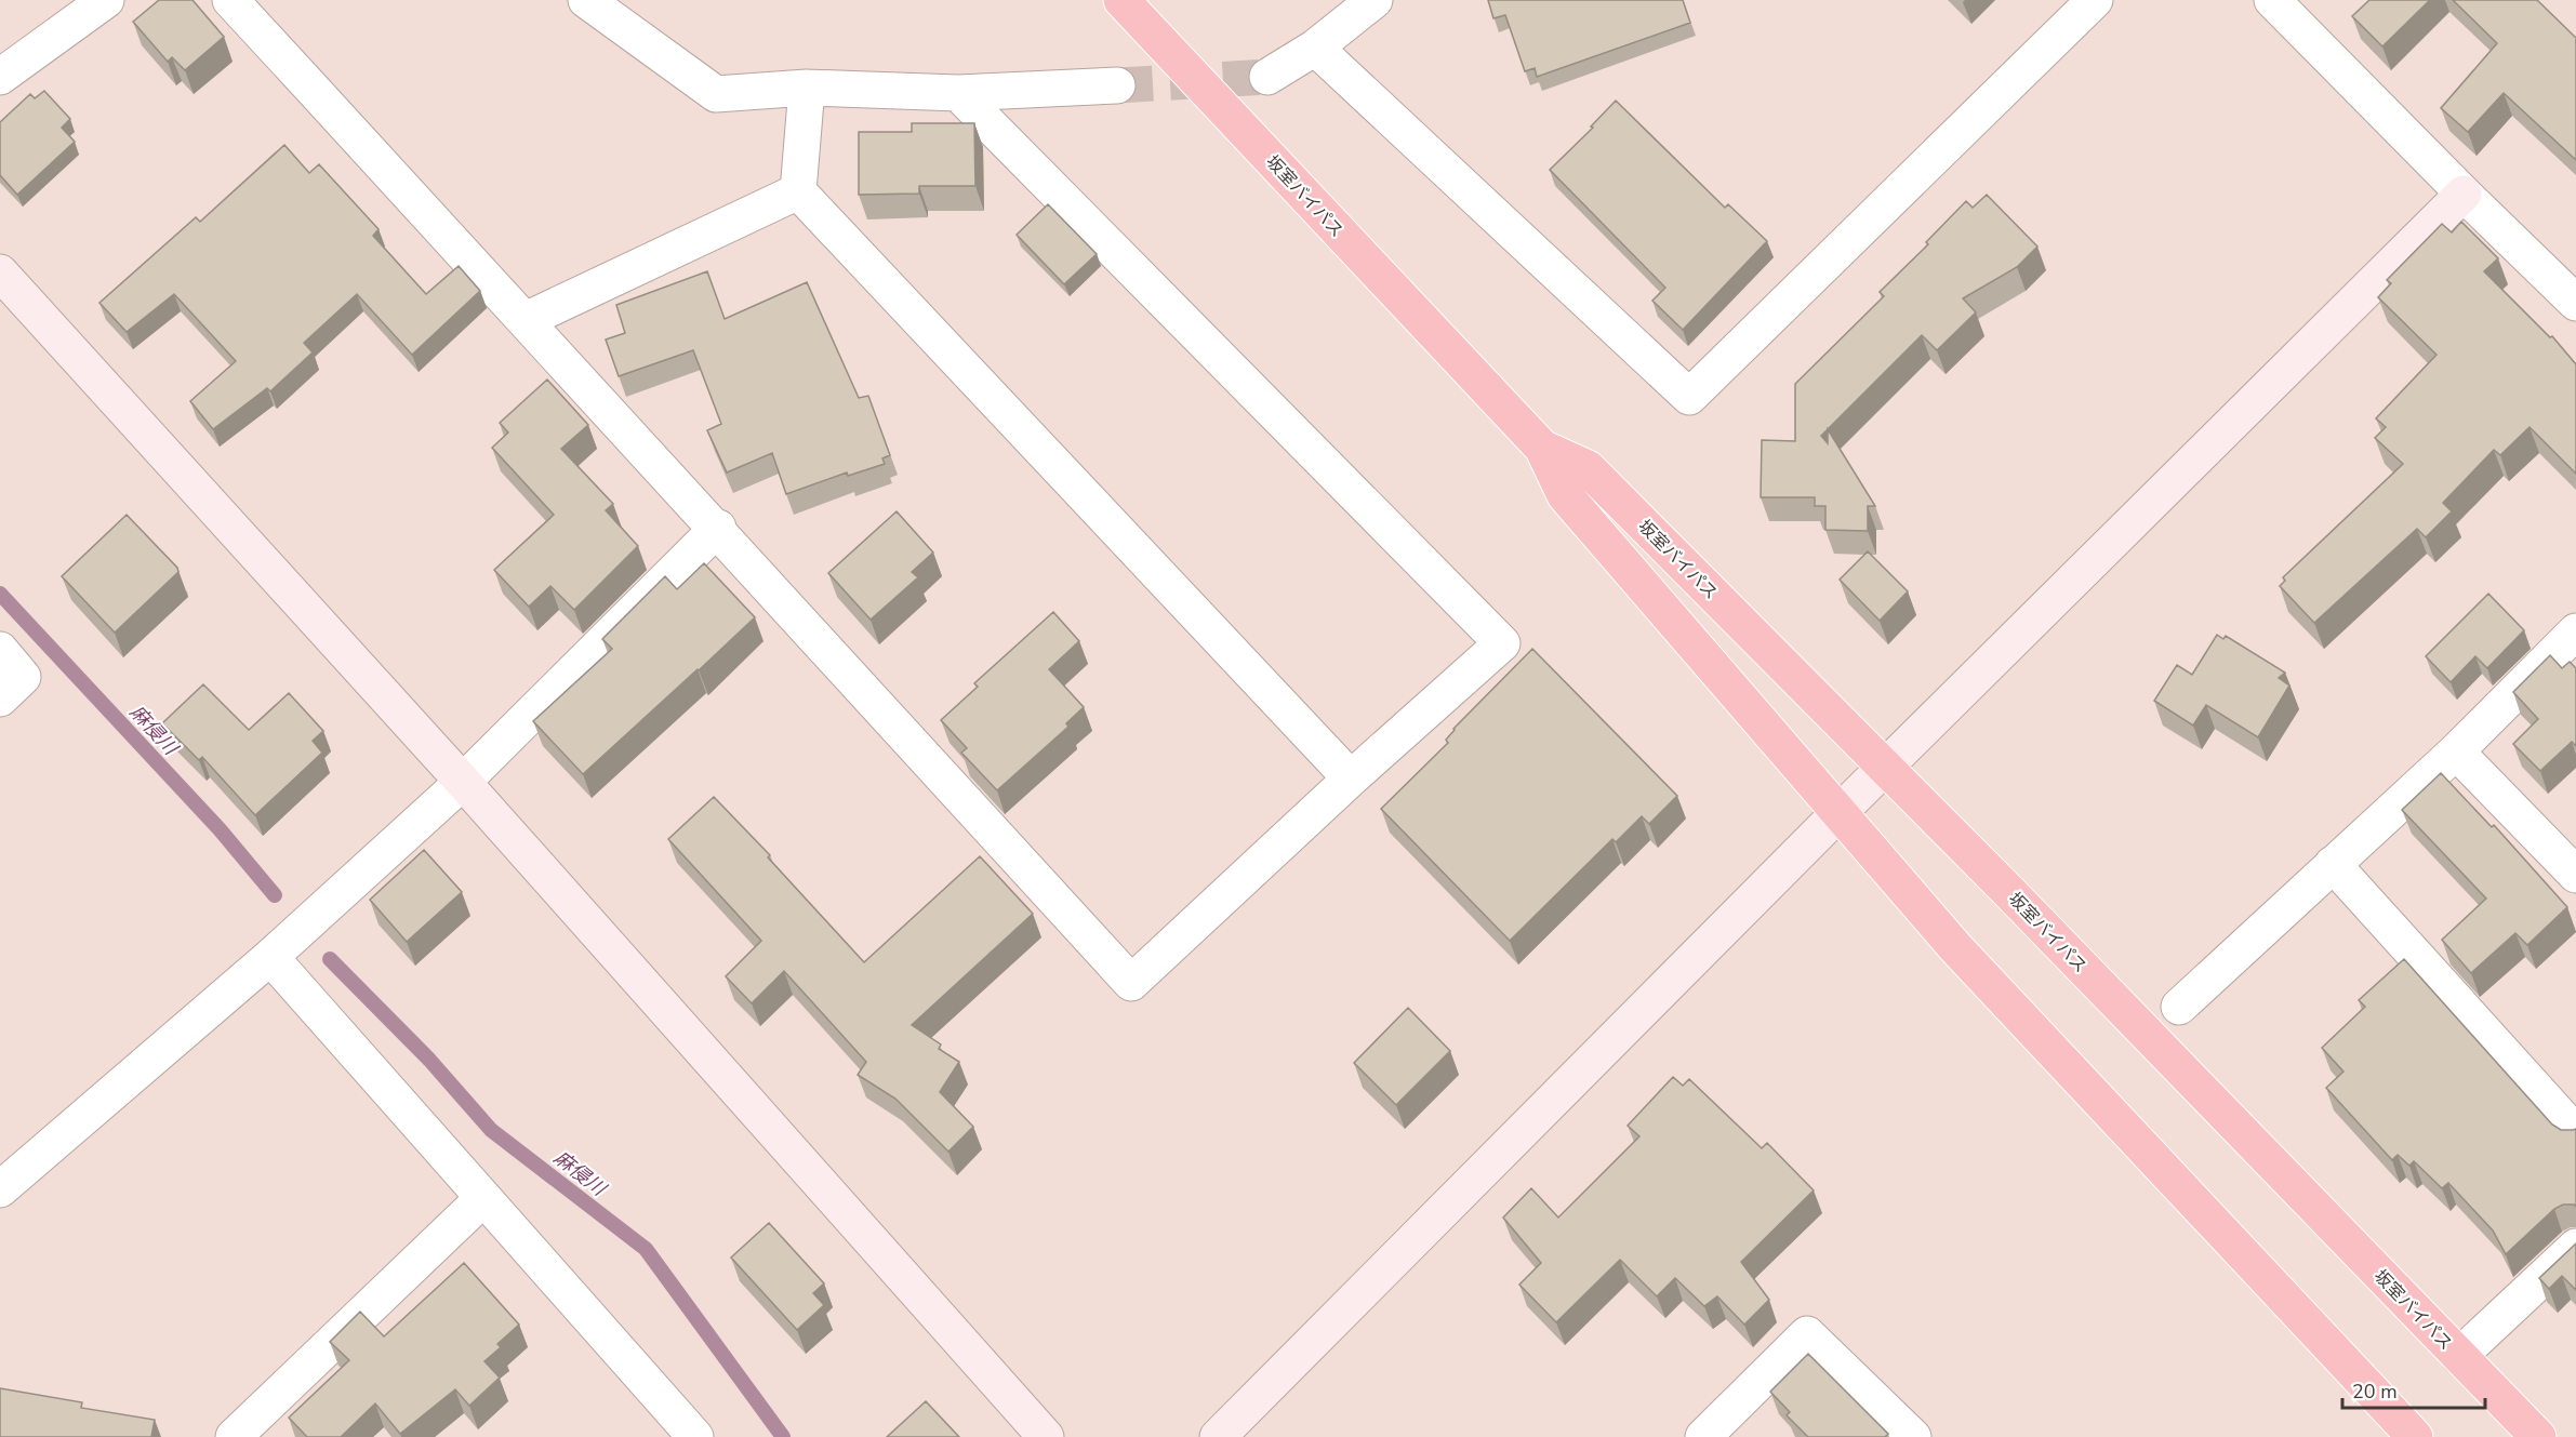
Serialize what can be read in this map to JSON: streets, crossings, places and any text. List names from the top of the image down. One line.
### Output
{"streets":{"highway":["坂室バイパス"]},"water":["麻侵川"],"scale_bar":"20 m"}
